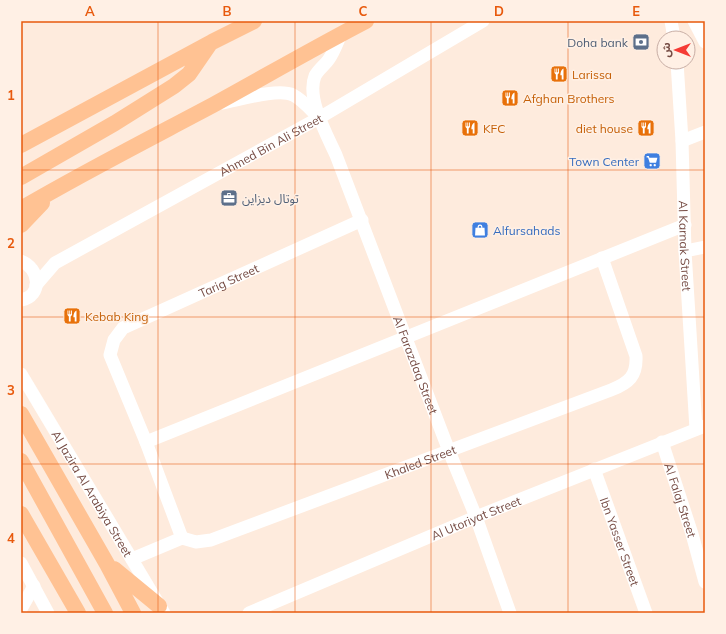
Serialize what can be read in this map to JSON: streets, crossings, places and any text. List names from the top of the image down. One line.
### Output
{"streets":{"main road":["Al Jazira Al Arabiya Street"],"street":["Ahmed Bin Ali Street","Al Karnak Street","Tarig Street","Al Farazdaq Street","Khaled Street","Al Falaj Street","Al Utoriyat Street","Ibn Yasser Street"]},"crossings":[["Ahmed Bin Ali Street","Al Farazdaq Street"],["Al Karnak Street","Al Utoriyat Street"],["Tarig Street","Al Farazdaq Street"],["Al Farazdaq Street","Khaled Street"],["Al Farazdaq Street","Al Utoriyat Street"],["Al Falaj Street","Al Utoriyat Street"],["Al Utoriyat Street","Ibn Yasser Street"]],"places":{"bank":["Doha bank"],"restaurant":["Larissa","Afghan Brothers","KFC","diet house","Kebab King"],"supermarket":["Town Center"],"office":["توتال ديزاين"],"shop":["Alfursahads"]},"north":"left","grid":{"columns":["A","B","C","D","E"],"rows":["1","2","3","4"]}}
